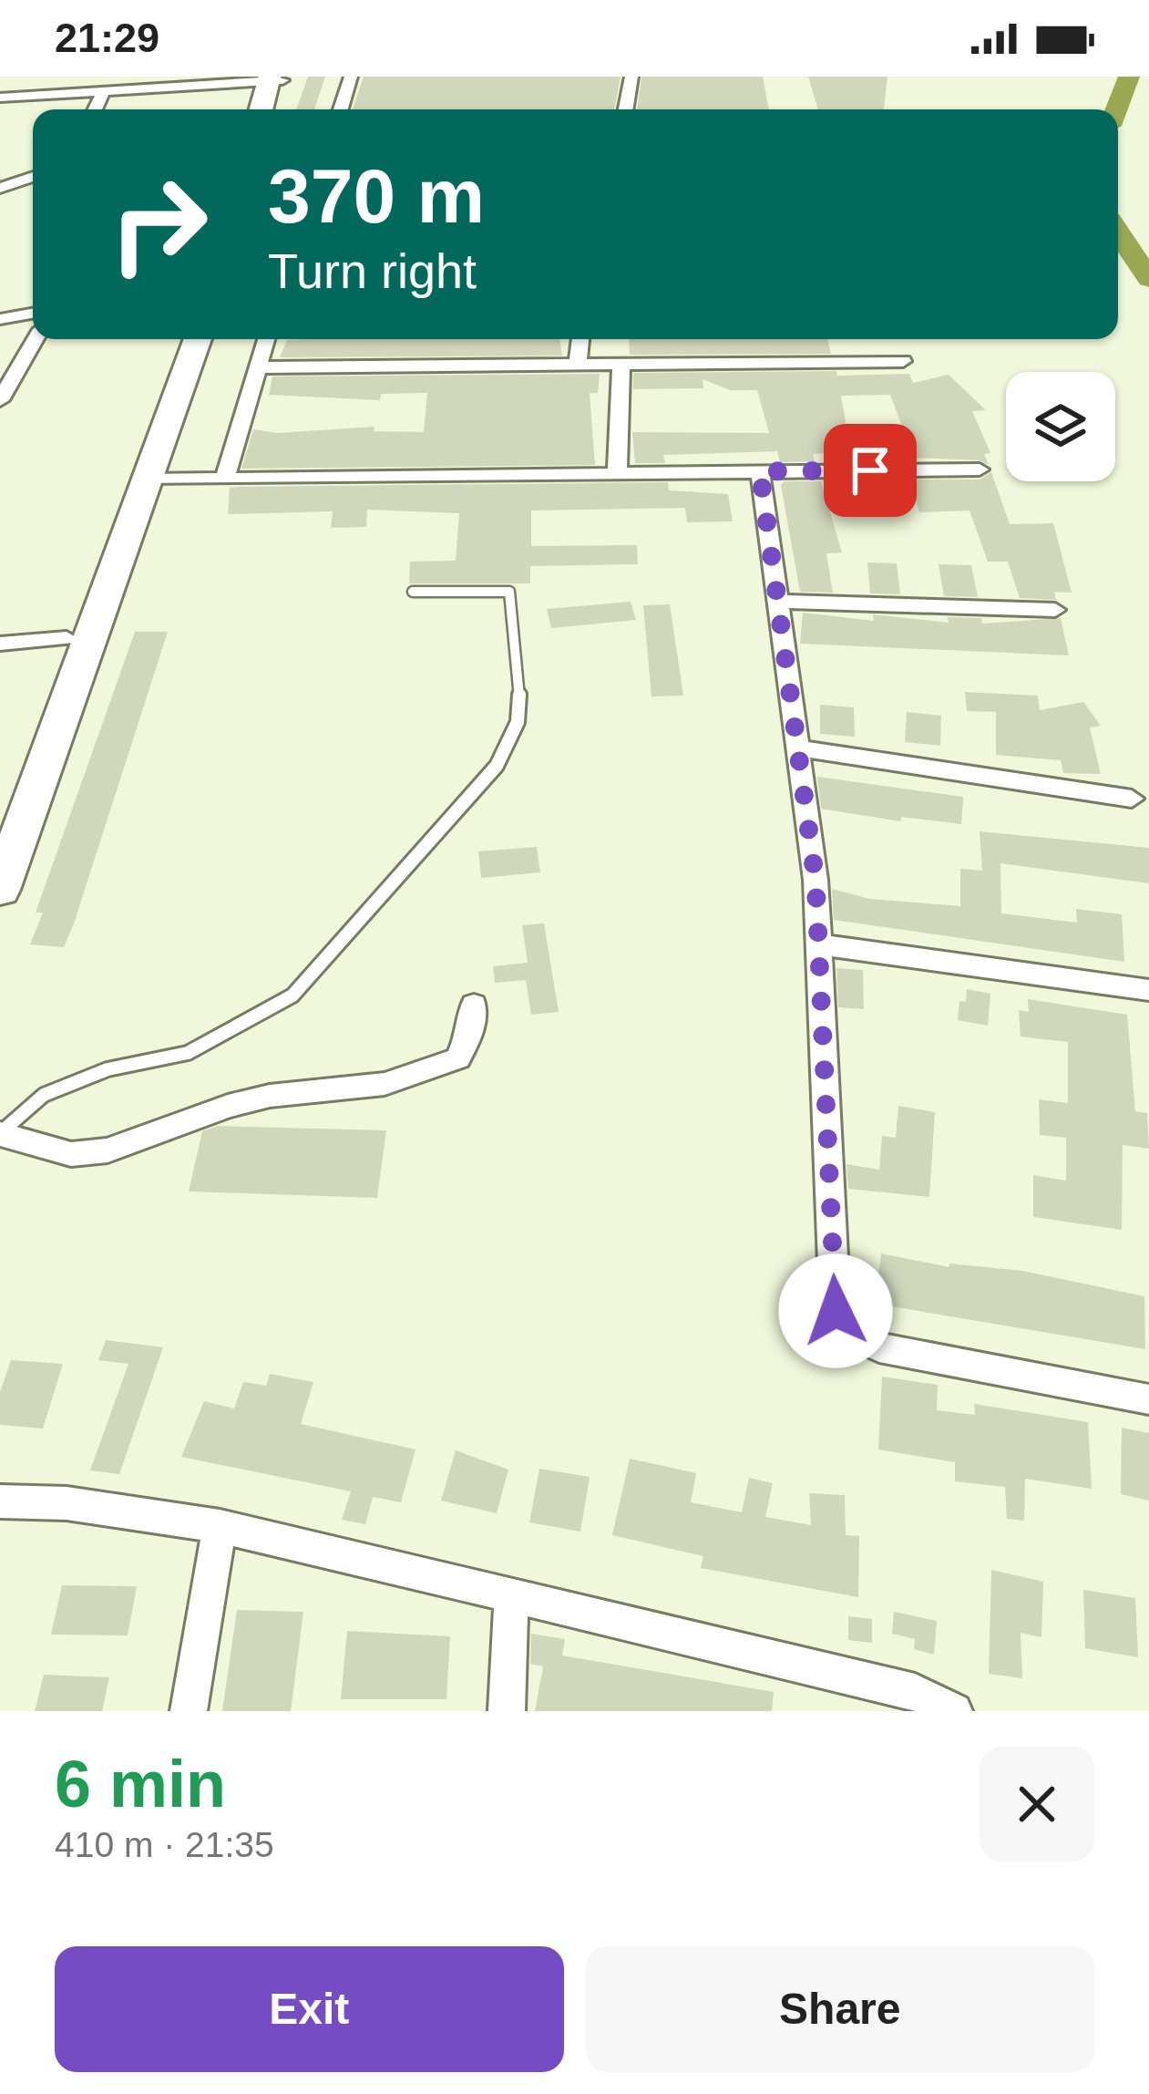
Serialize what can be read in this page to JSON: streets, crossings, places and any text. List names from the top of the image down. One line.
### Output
{"page":{"status":"21:29","turn":["370 m","Turn right"],"heading":["6 min","410 m · 21:35"],"buttons":["Exit","Share"]}}
